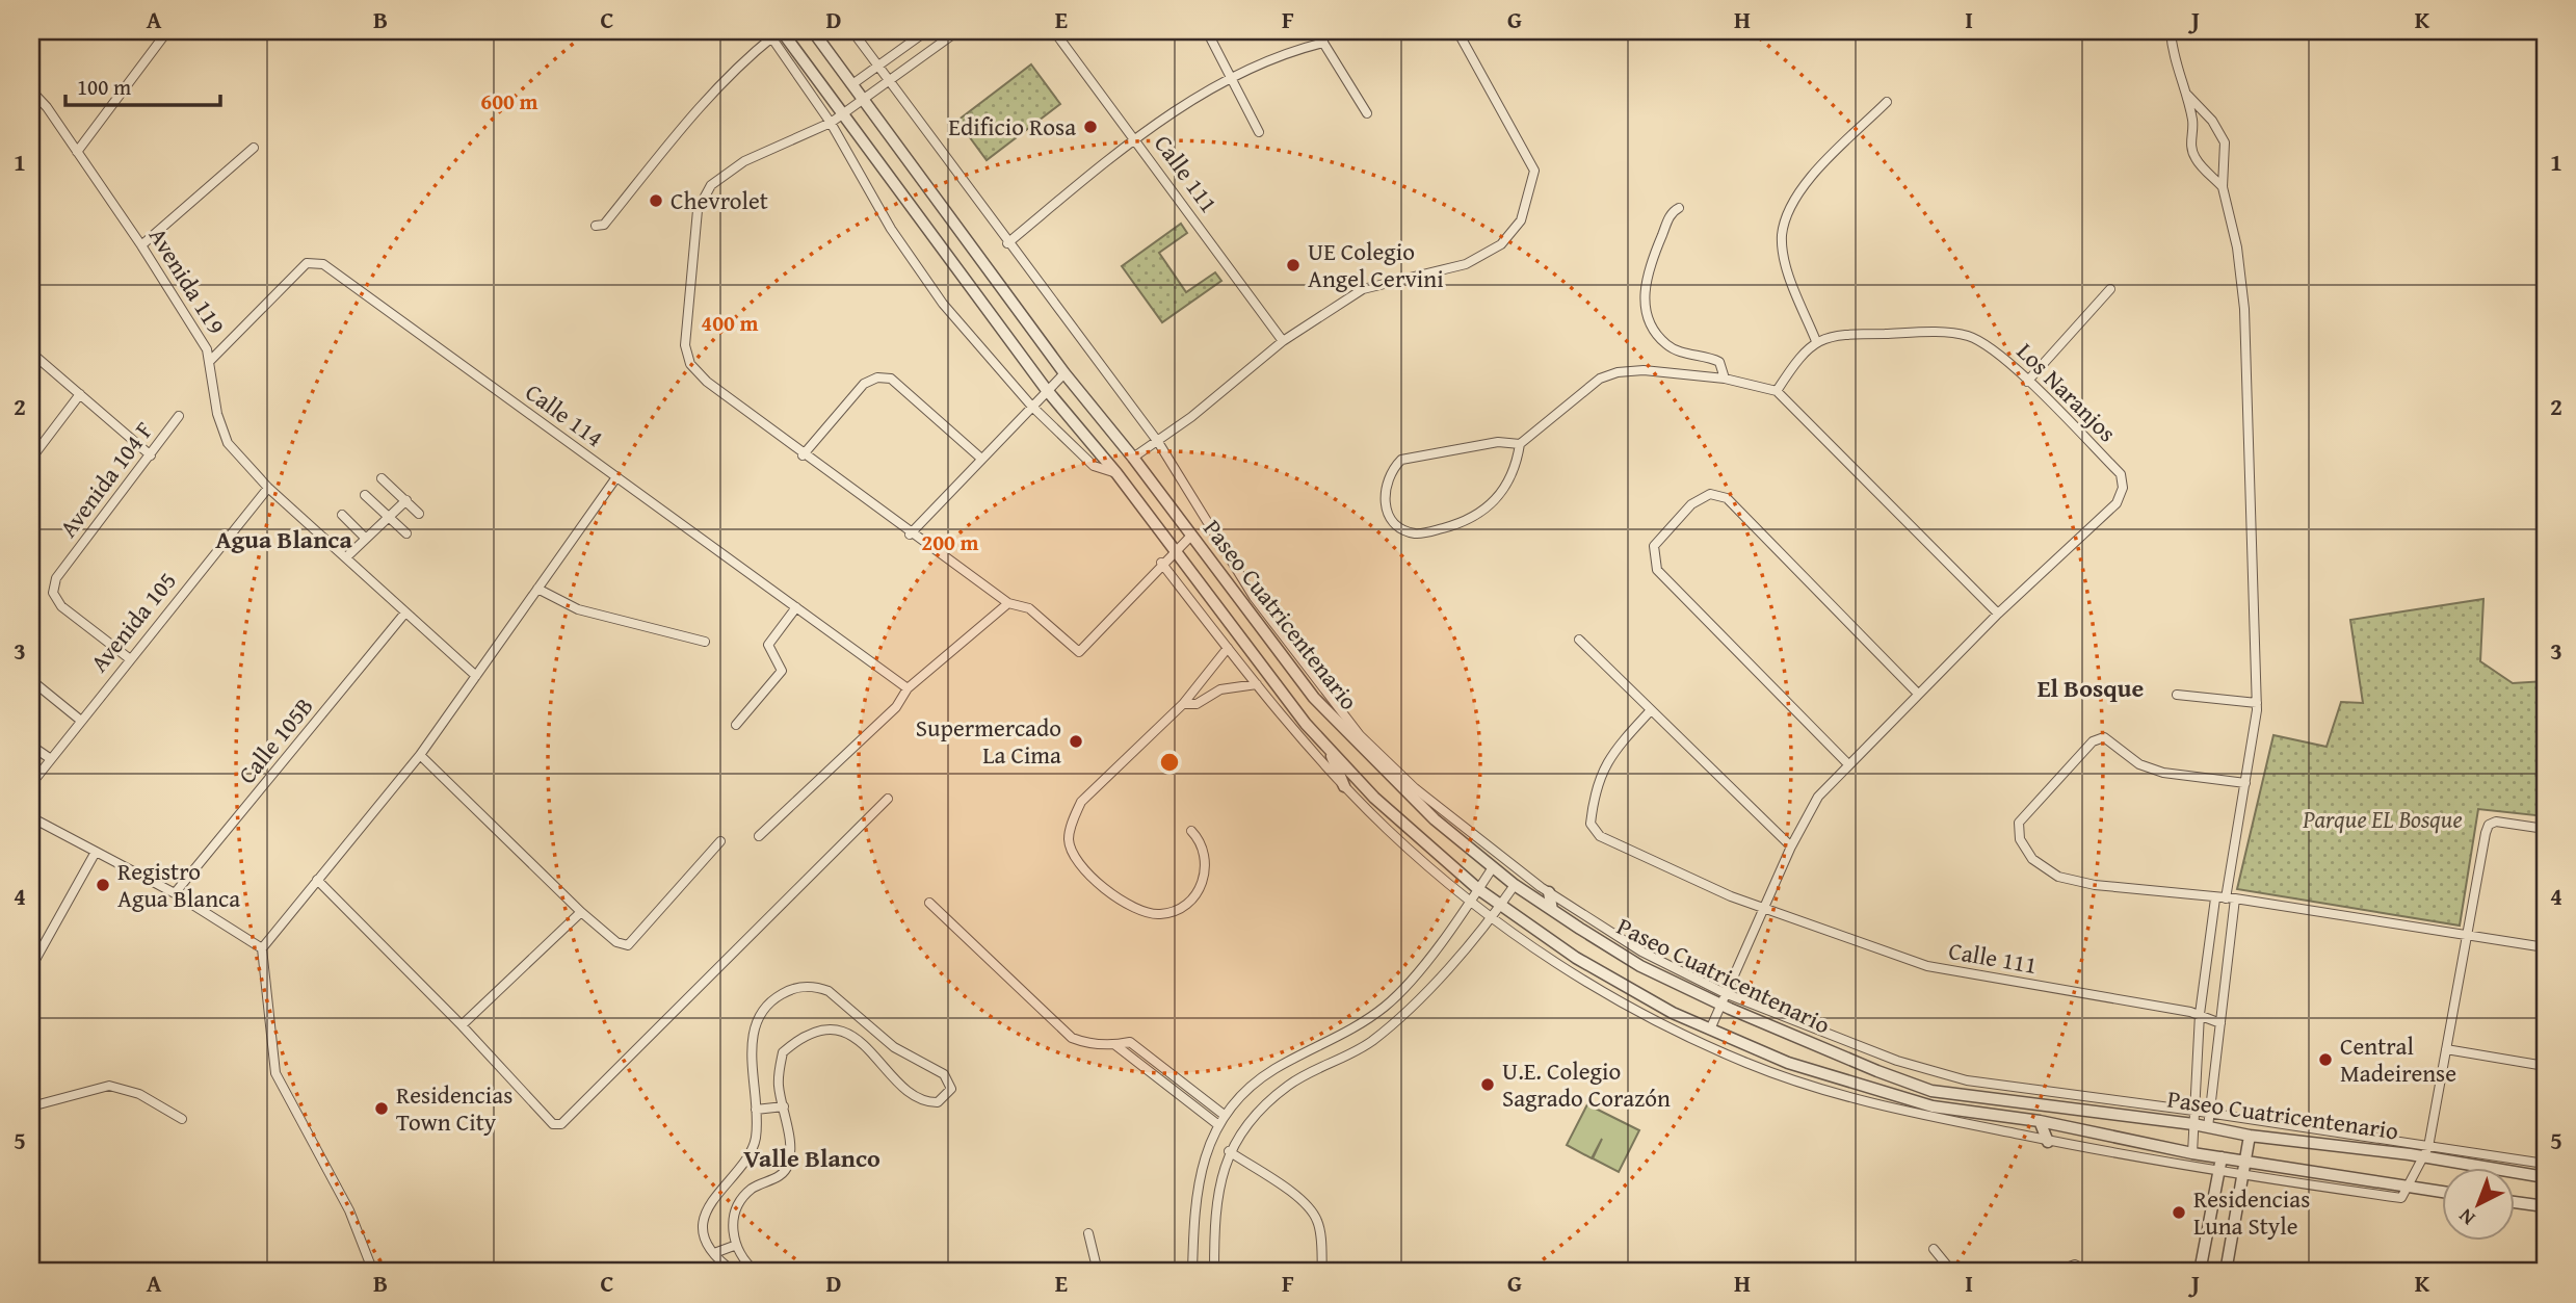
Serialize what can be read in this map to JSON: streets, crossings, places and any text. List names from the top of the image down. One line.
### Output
{"streets":{"street":["Calle 111","Avenida 119","Los Naranjos","Calle 114","Avenida 104 F","Paseo Cuatricentenario","Avenida 105","Calle 105B"]},"crossings":[["Avenida 119","Calle 114"],["Avenida 119","Avenida 105"],["Avenida 119","Calle 105B"],["Avenida 104 F","Avenida 105"]],"districts":["Agua Blanca","El Bosque","Valle Blanco"],"parks":["Parque EL Bosque"],"places":["Edificio Rosa","Chevrolet","UE Colegio Angel Cervini","Supermercado La Cima","Registro Agua Blanca","Central Madeirense","U.E. Colegio Sagrado Corazón","Residencias Town City","Residencias Luna Style"],"scale_bar":"100 m","north":"bottom left","grid":{"columns":["A","B","C","D","E","F","G","H","I","J","K"],"rows":["1","2","3","4","5"]},"rings":["600 m","400 m","200 m"]}
